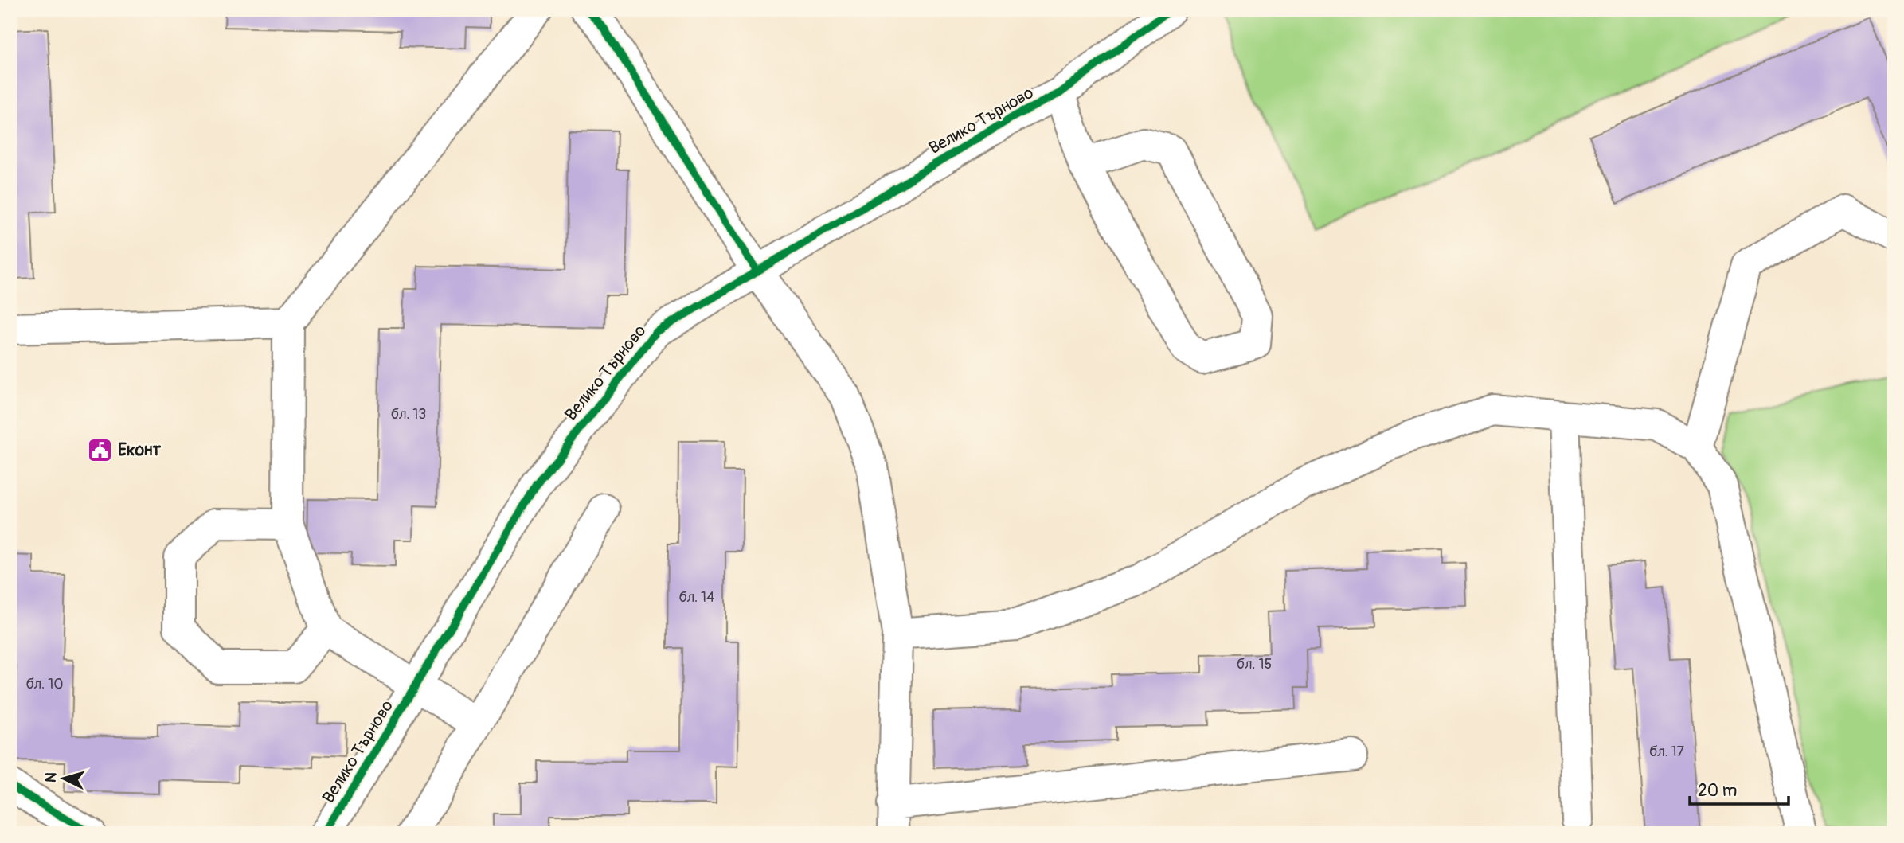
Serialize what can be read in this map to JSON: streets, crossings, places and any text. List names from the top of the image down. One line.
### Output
{"streets":{"street":["Велико Търново"]},"places":{"public building":["Еконт"]},"house_numbers":["бл. 13","бл. 14","бл. 15","бл. 10","бл. 17"],"scale_bar":"20 m","north":"left"}
